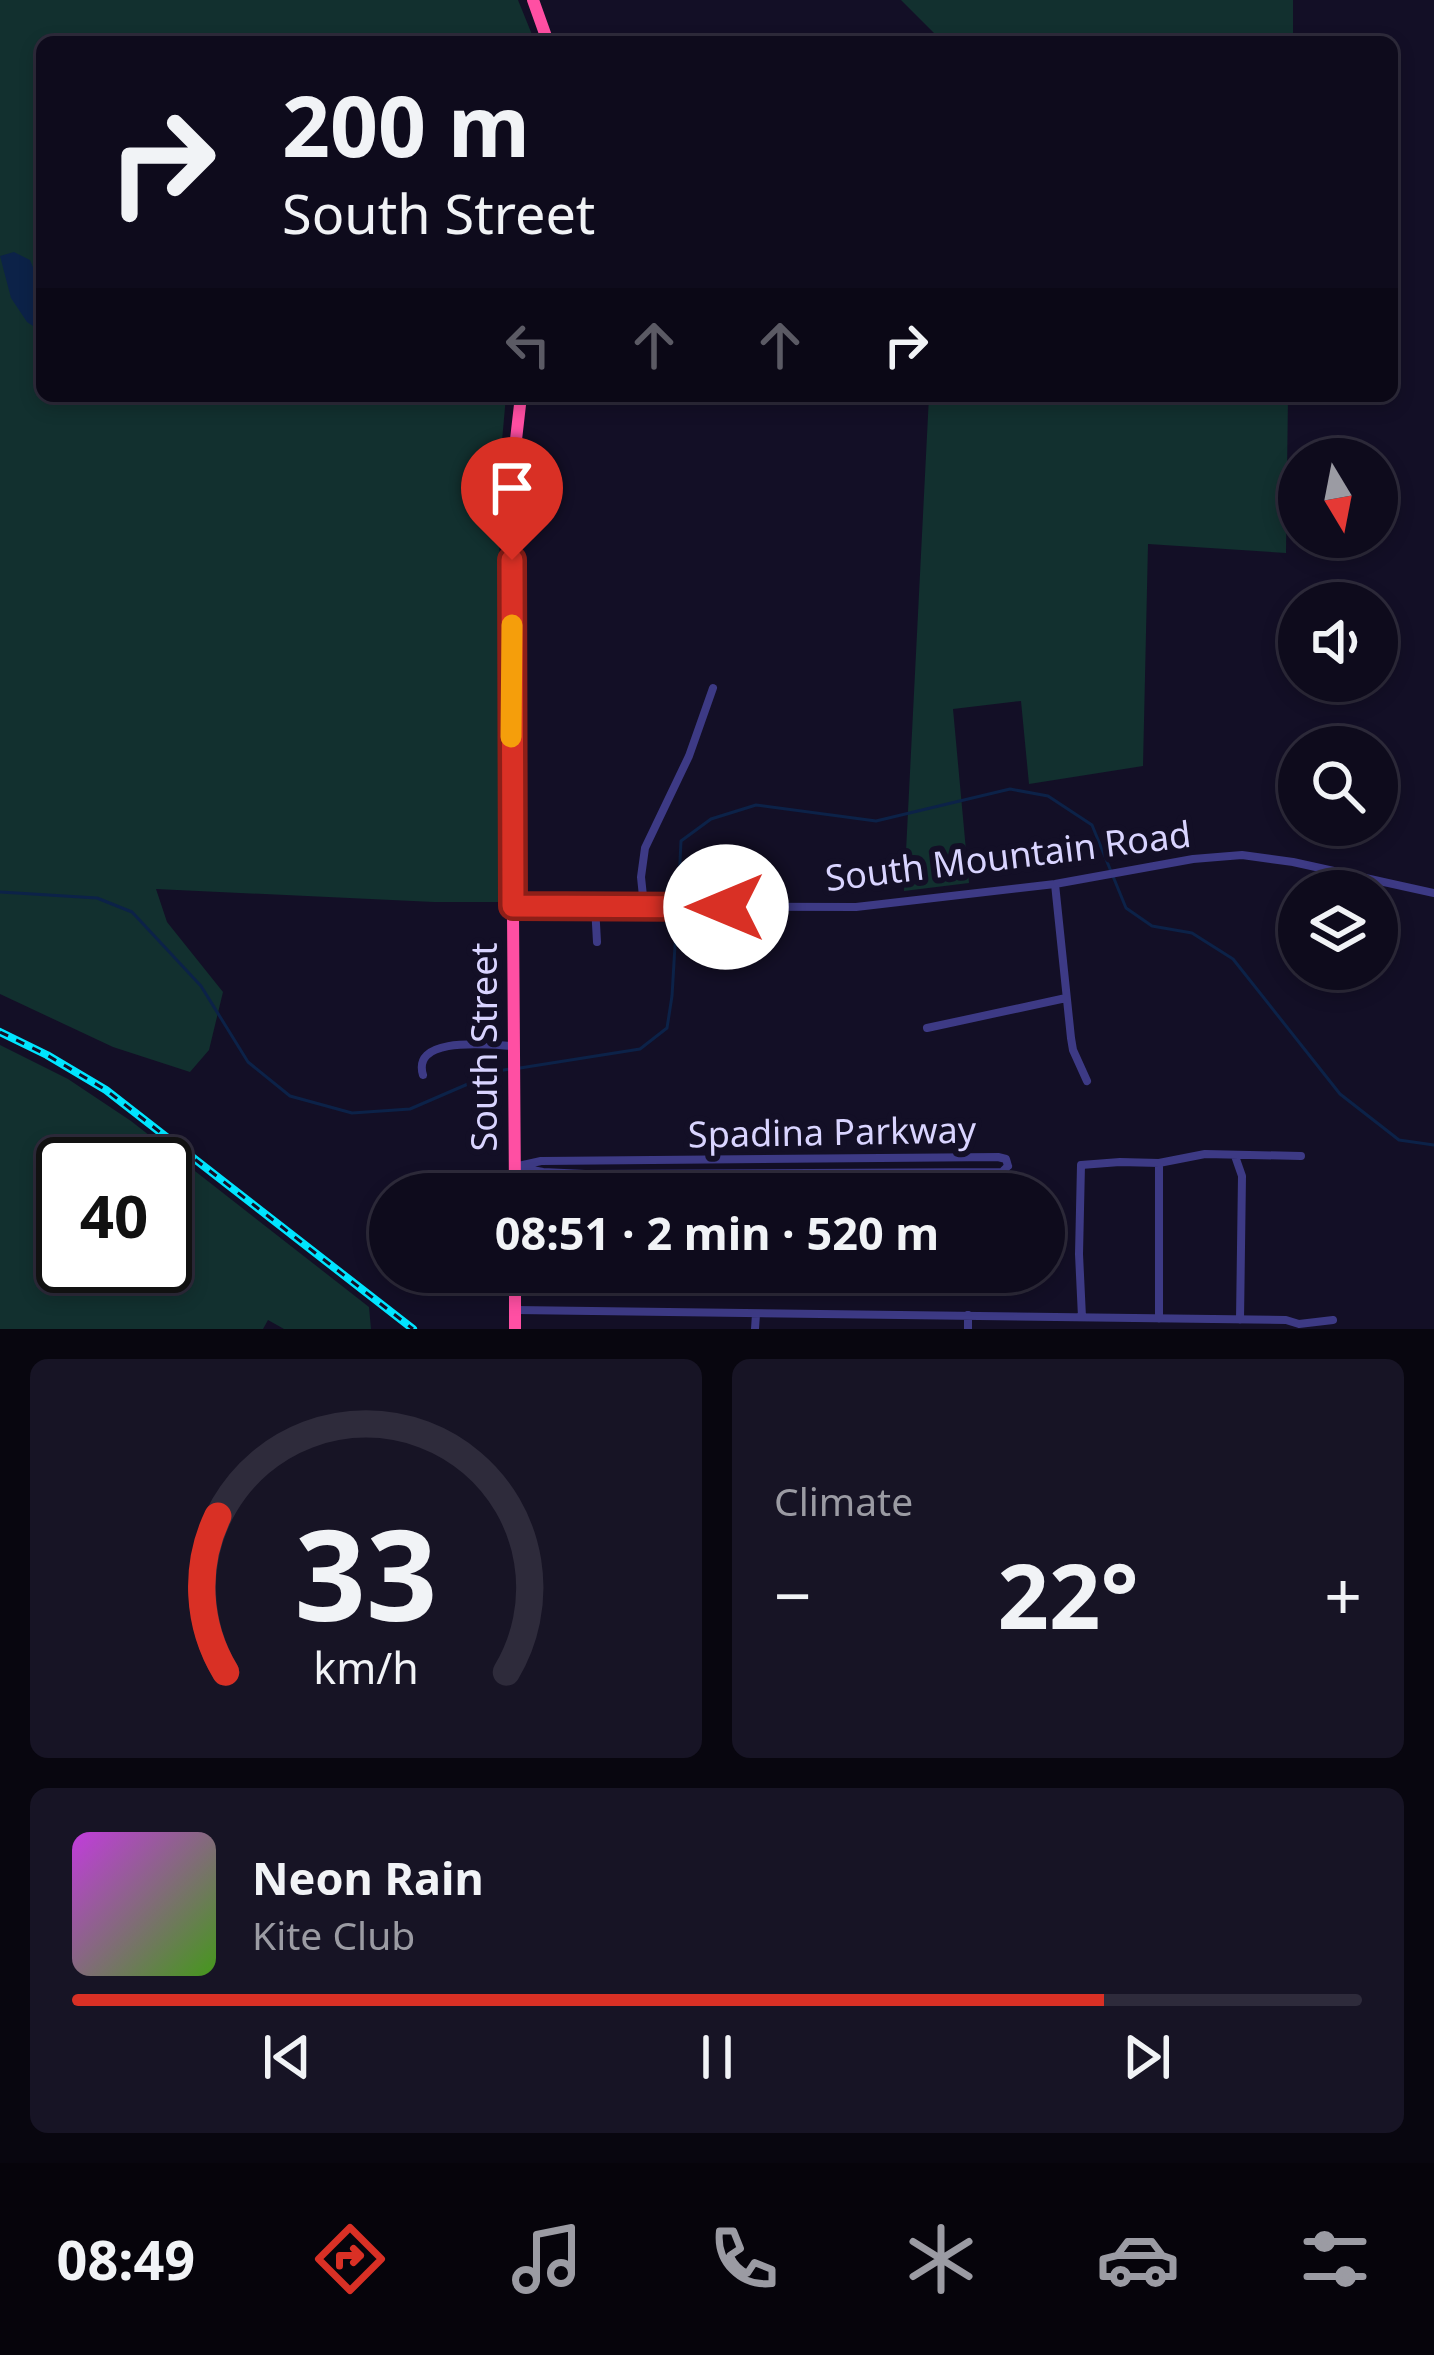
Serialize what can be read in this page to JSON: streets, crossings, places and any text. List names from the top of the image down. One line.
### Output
{"streets":{"highway":["South Street"],"street":["South Mountain Road","Spadina Parkway"]},"crossings":[["South Mountain Road","South Street"],["South Street","Spadina Parkway"]],"north":"bottom","page":{"turn":["200 m","South Street"],"limit":"40","trip":"08:51 · 2 min · 520 m","tile":"Climate","heat":["−","22°","+"],"song":["Neon Rain","Kite Club"],"tabs":"08:49","gauge":["33","km/h"]}}
